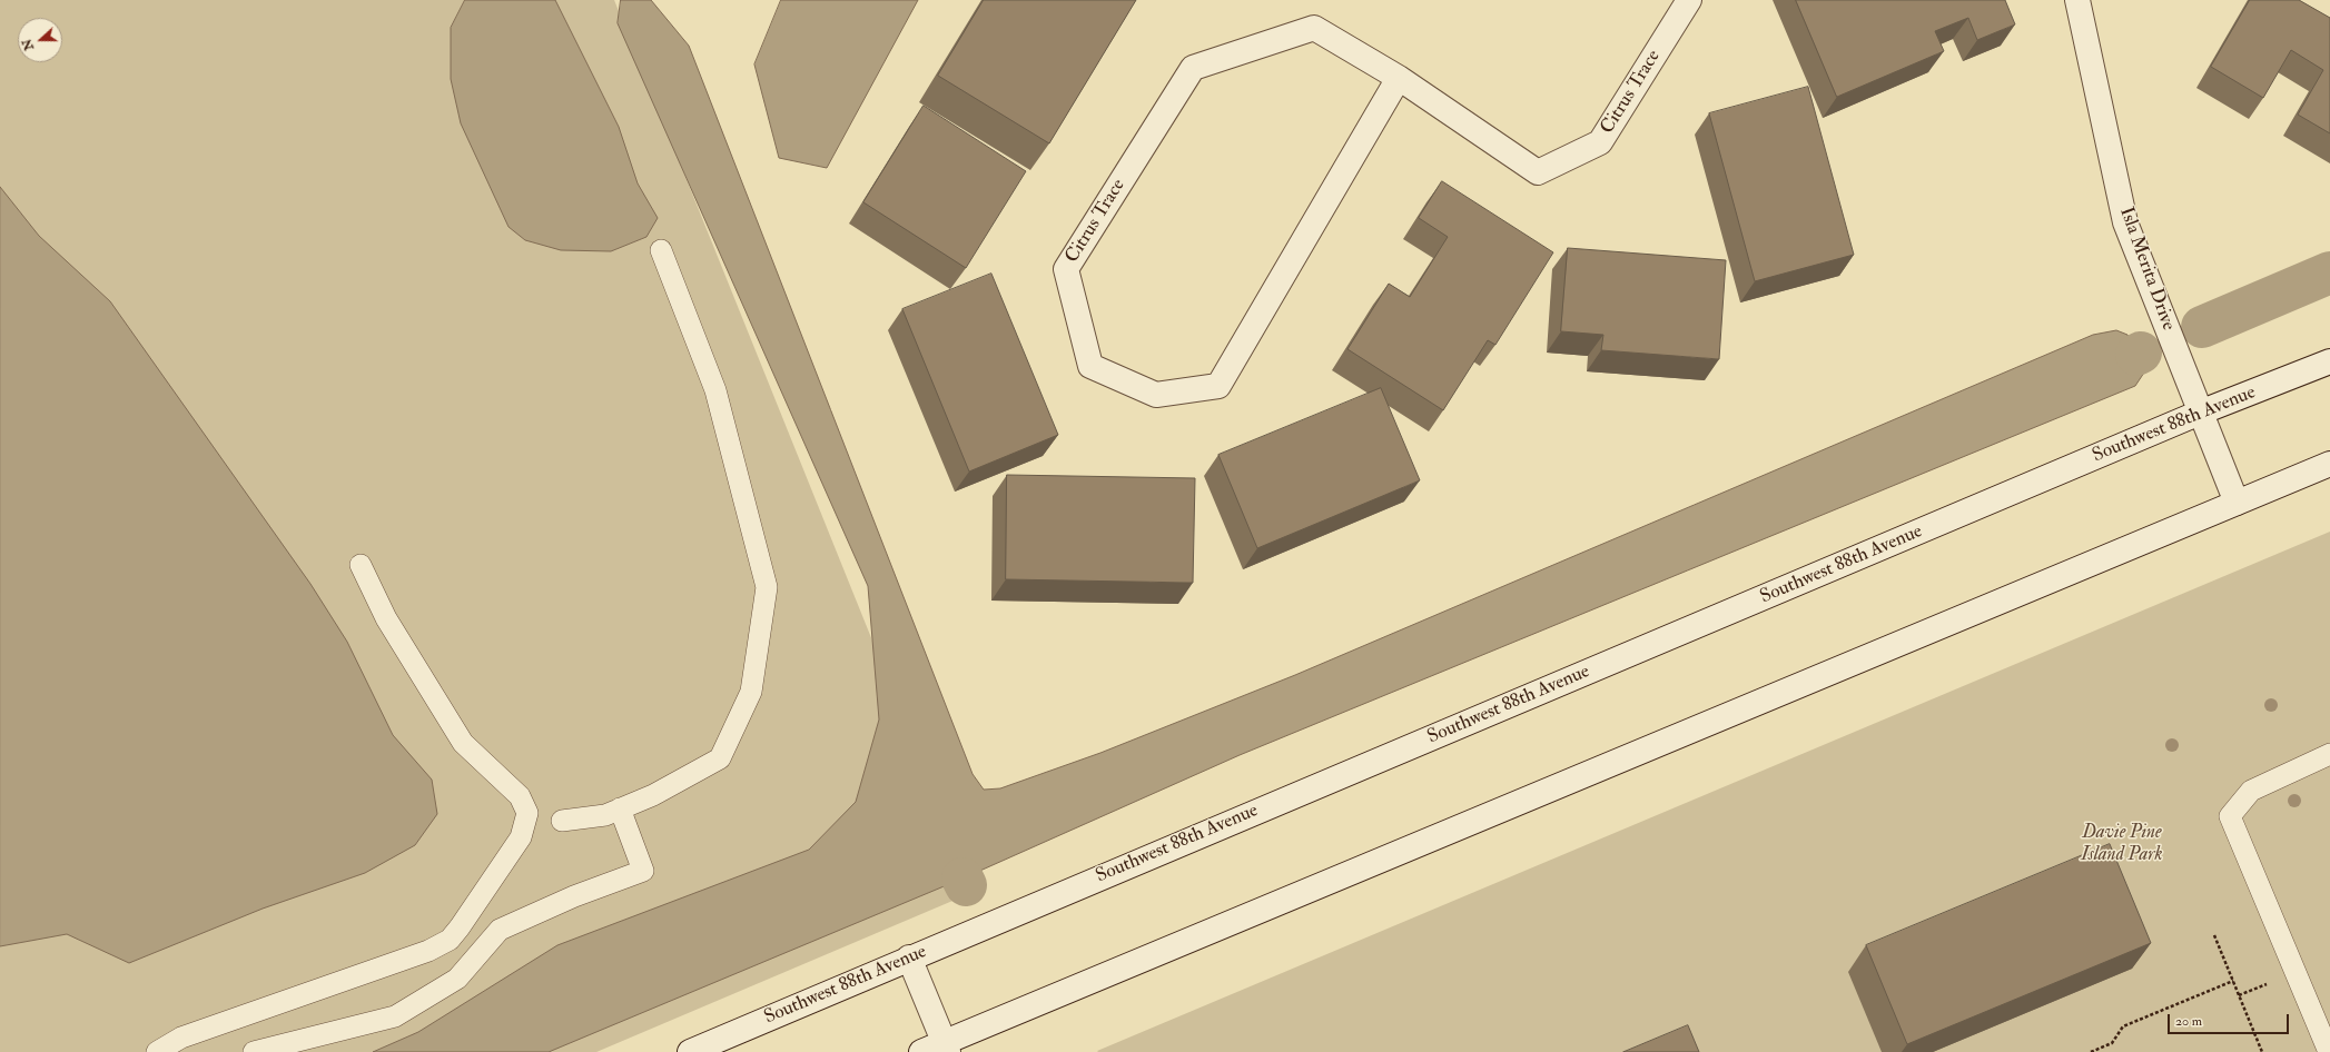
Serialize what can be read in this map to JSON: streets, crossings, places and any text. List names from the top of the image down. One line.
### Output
{"streets":{"main road":["Citrus Trace","Isla Merita Drive","Southwest 88th Avenue"]},"crossings":[["Isla Merita Drive","Southwest 88th Avenue"]],"parks":["Davie Pine Island Park"],"scale_bar":"20 m","north":"left"}
